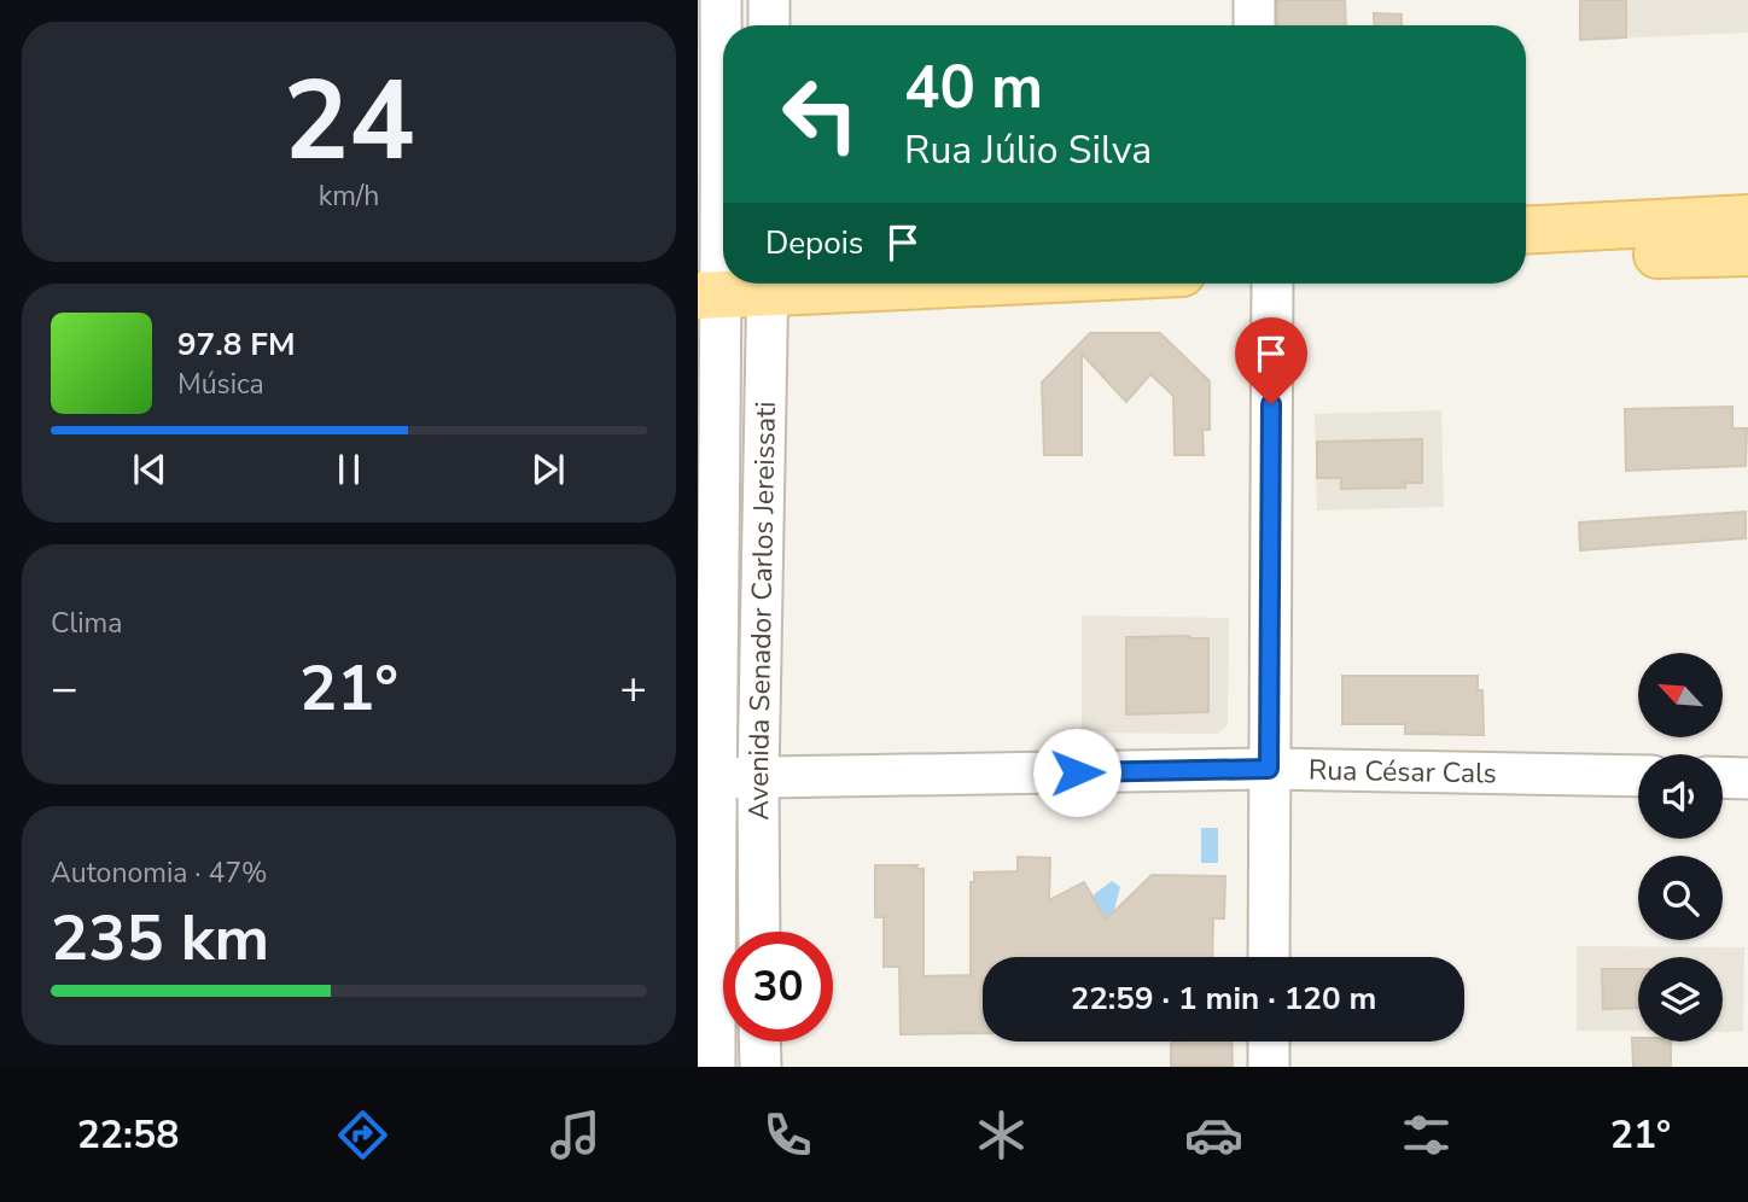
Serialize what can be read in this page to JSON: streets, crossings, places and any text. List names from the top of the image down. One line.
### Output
{"streets":{"street":["Avenida Senador Carlos Jereissati","Rua César Cals"]},"crossings":[["Avenida Senador Carlos Jereissati","Rua César Cals"]],"north":"top left","page":{"tile":[["24","km/h"],"Clima",["Autonomia · 47%","235 km"]],"turn":["40 m","Rua Júlio Silva"],"then":"Depois","song":["97.8 FM","Música"],"heat":["−","21°","+"],"limit":"30","trip":"22:59 · 1 min · 120 m","tabs":["22:58","21°"]}}
